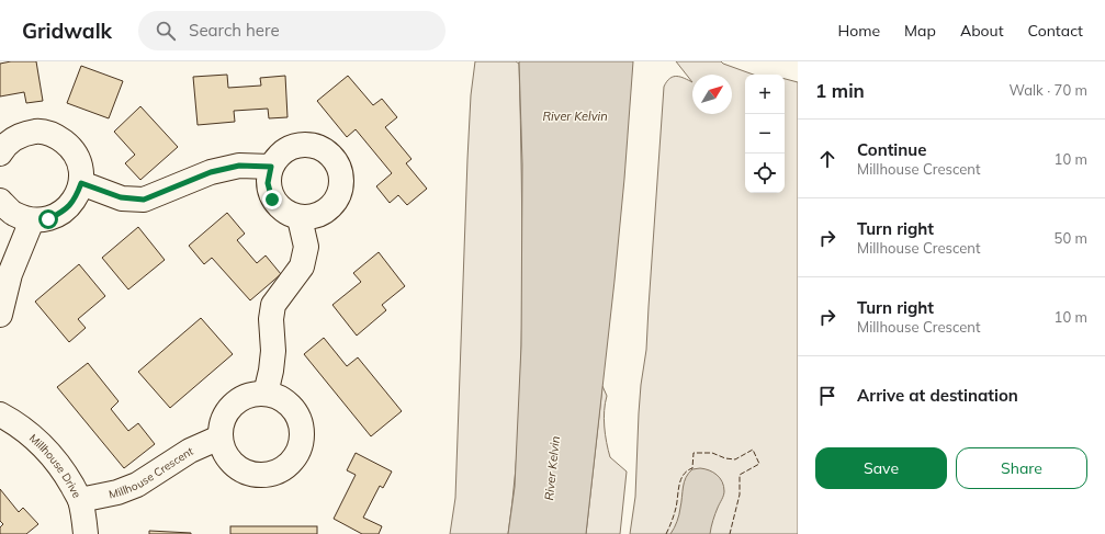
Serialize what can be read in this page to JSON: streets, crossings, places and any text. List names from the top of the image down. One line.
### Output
{"streets":{"street":["Millhouse Drive","Millhouse Crescent"]},"crossings":[["Millhouse Drive","Millhouse Crescent"]],"water":["River Kelvin"],"north":"top right","page":{"header":"Gridwalk","search":"Search here","nav":["Home","Map","About","Contact"],"heading":["1 min","Walk · 70 m"],"map_buttons":["+","−"],"list":[["Continue","Millhouse Crescent","10 m"],["Turn right","Millhouse Crescent","50 m"],["Turn right","Millhouse Crescent","10 m"],"Arrive at destination"],"buttons":["Save","Share"]}}
